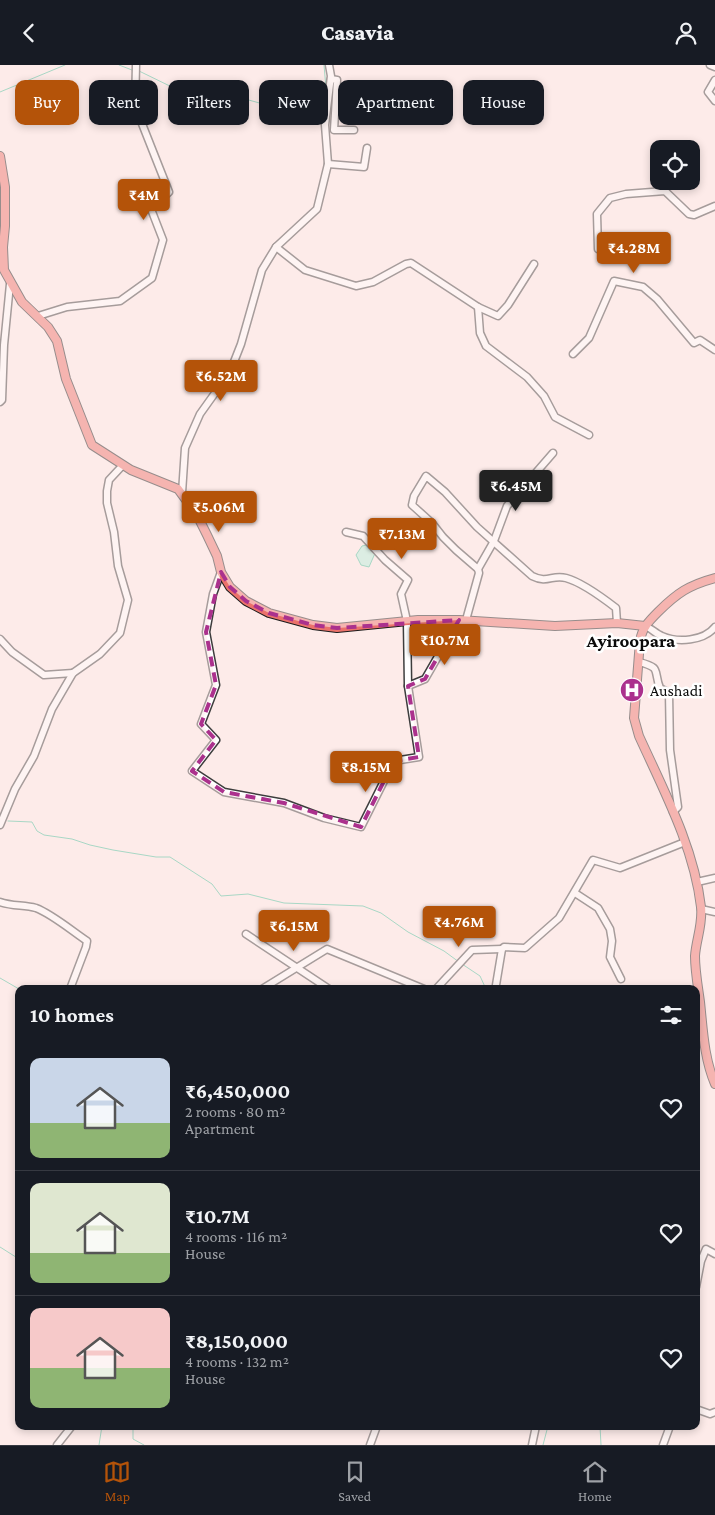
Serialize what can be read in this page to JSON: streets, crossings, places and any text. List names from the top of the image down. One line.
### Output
{"districts":["Ayiroopara"],"places":{"hospital":["Aushadi"]},"page":{"header":"Casavia","chip":["Buy","Rent","Filters","New","Apartment","House"],"price":["₹4M","₹4.28M","₹6.52M","₹6.45M","₹5.06M","₹7.13M","₹10.7M","₹8.15M","₹4.76M","₹6.15M"],"heading":"10 homes","list":[{"name":"₹6,450,000","note":"2 rooms · 80 m² · Apartment"},{"name":"₹10.7M","note":"4 rooms · 116 m² · House"},{"name":"₹8,150,000","note":"4 rooms · 132 m² · House"}],"tabs":["Map","Saved","Home"]}}
